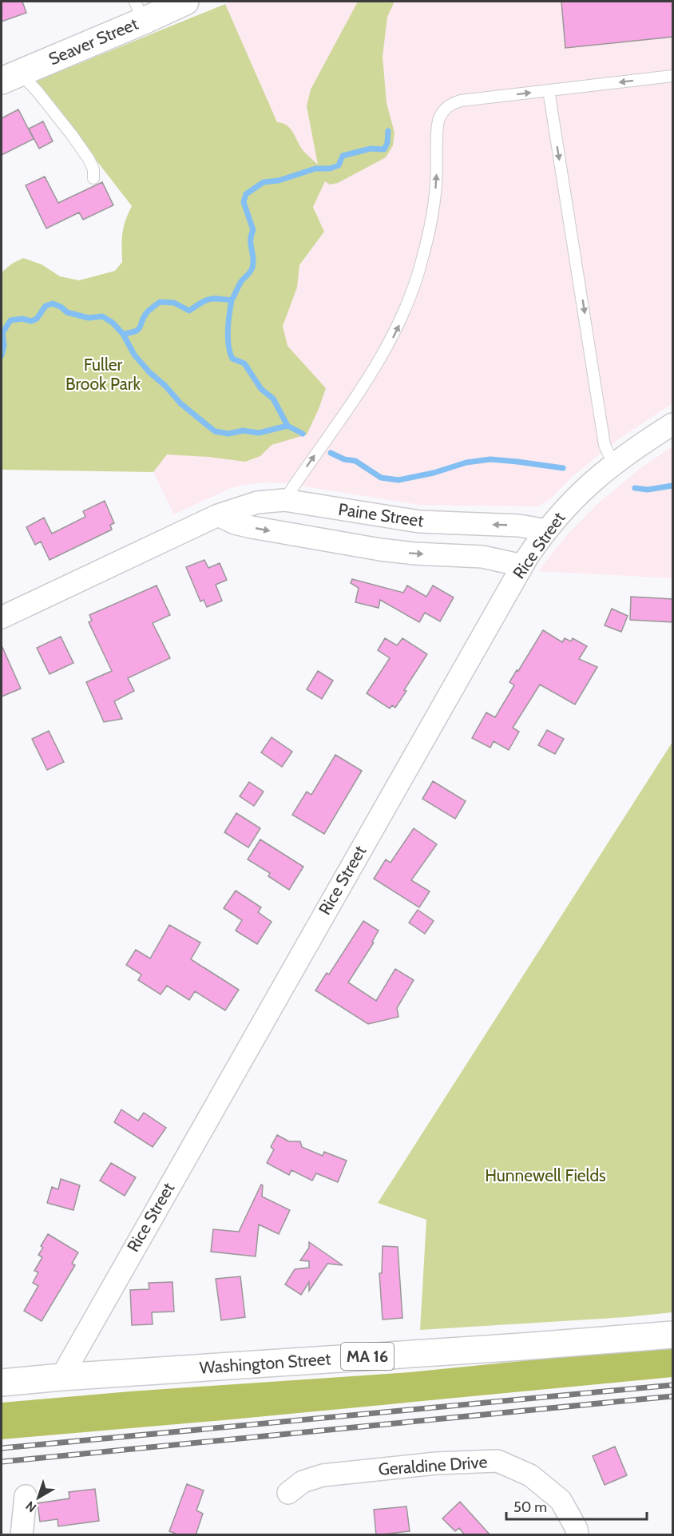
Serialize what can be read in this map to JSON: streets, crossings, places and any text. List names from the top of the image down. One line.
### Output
{"streets":{"main road":["Seaver Street","MA 16","Washington Street"],"street":["Paine Street","Rice Street","Geraldine Drive"]},"crossings":[["Paine Street","Rice Street"],["Rice Street","Washington Street"]],"parks":["Fuller Brook Park","Hunnewell Fields"],"scale_bar":"50 m","north":"bottom left"}
